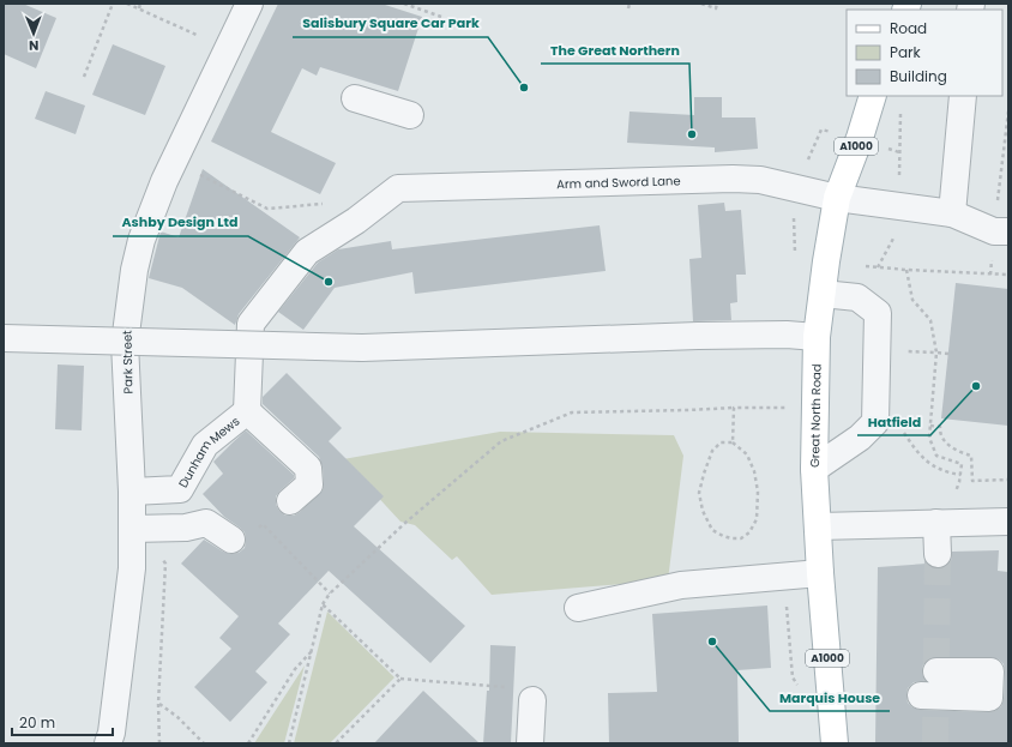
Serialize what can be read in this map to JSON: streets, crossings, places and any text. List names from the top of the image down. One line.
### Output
{"streets":{"main road":["A1000","Great North Road"],"street":["Arm and Sword Lane","Park Street","Dunham Mews"]},"crossings":[["Arm and Sword Lane","Great North Road"],["Arm and Sword Lane","Dunham Mews"],["Park Street","Dunham Mews"]],"places":["Salisbury Square Car Park","The Great Northern","Ashby Design Ltd","Hatfield","Marquis House"],"legend":["Road","Park","Building"],"scale_bar":"20 m","north":"bottom"}
